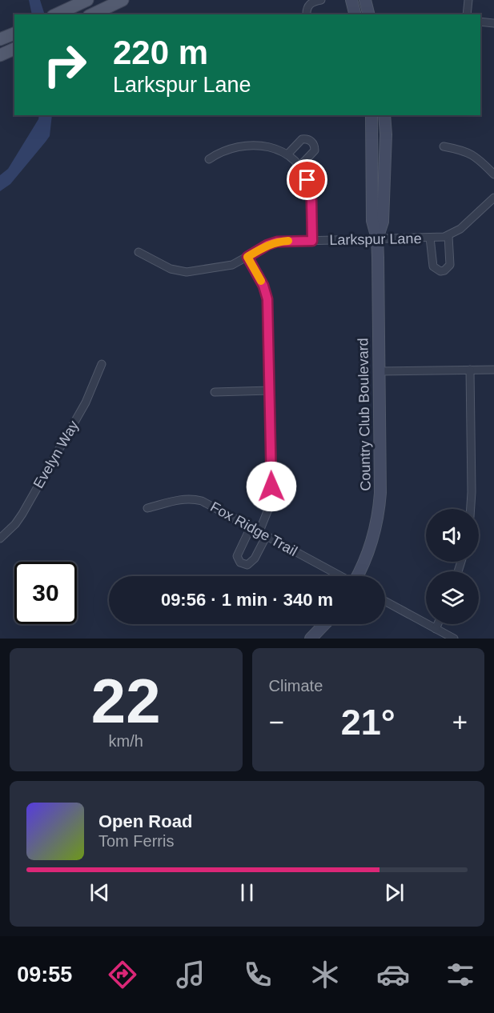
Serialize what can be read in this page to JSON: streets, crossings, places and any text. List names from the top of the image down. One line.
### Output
{"streets":{"street":["Larkspur Lane","Country Club Boulevard","Evelyn Way","Fox Ridge Trail"]},"crossings":[["Larkspur Lane","Country Club Boulevard"]],"page":{"turn":["220 m","Larkspur Lane"],"limit":"30","trip":"09:56 · 1 min · 340 m","tile":[["22","km/h"],"Climate"],"heat":["−","21°","+"],"song":["Open Road","Tom Ferris"],"tabs":"09:55"}}
